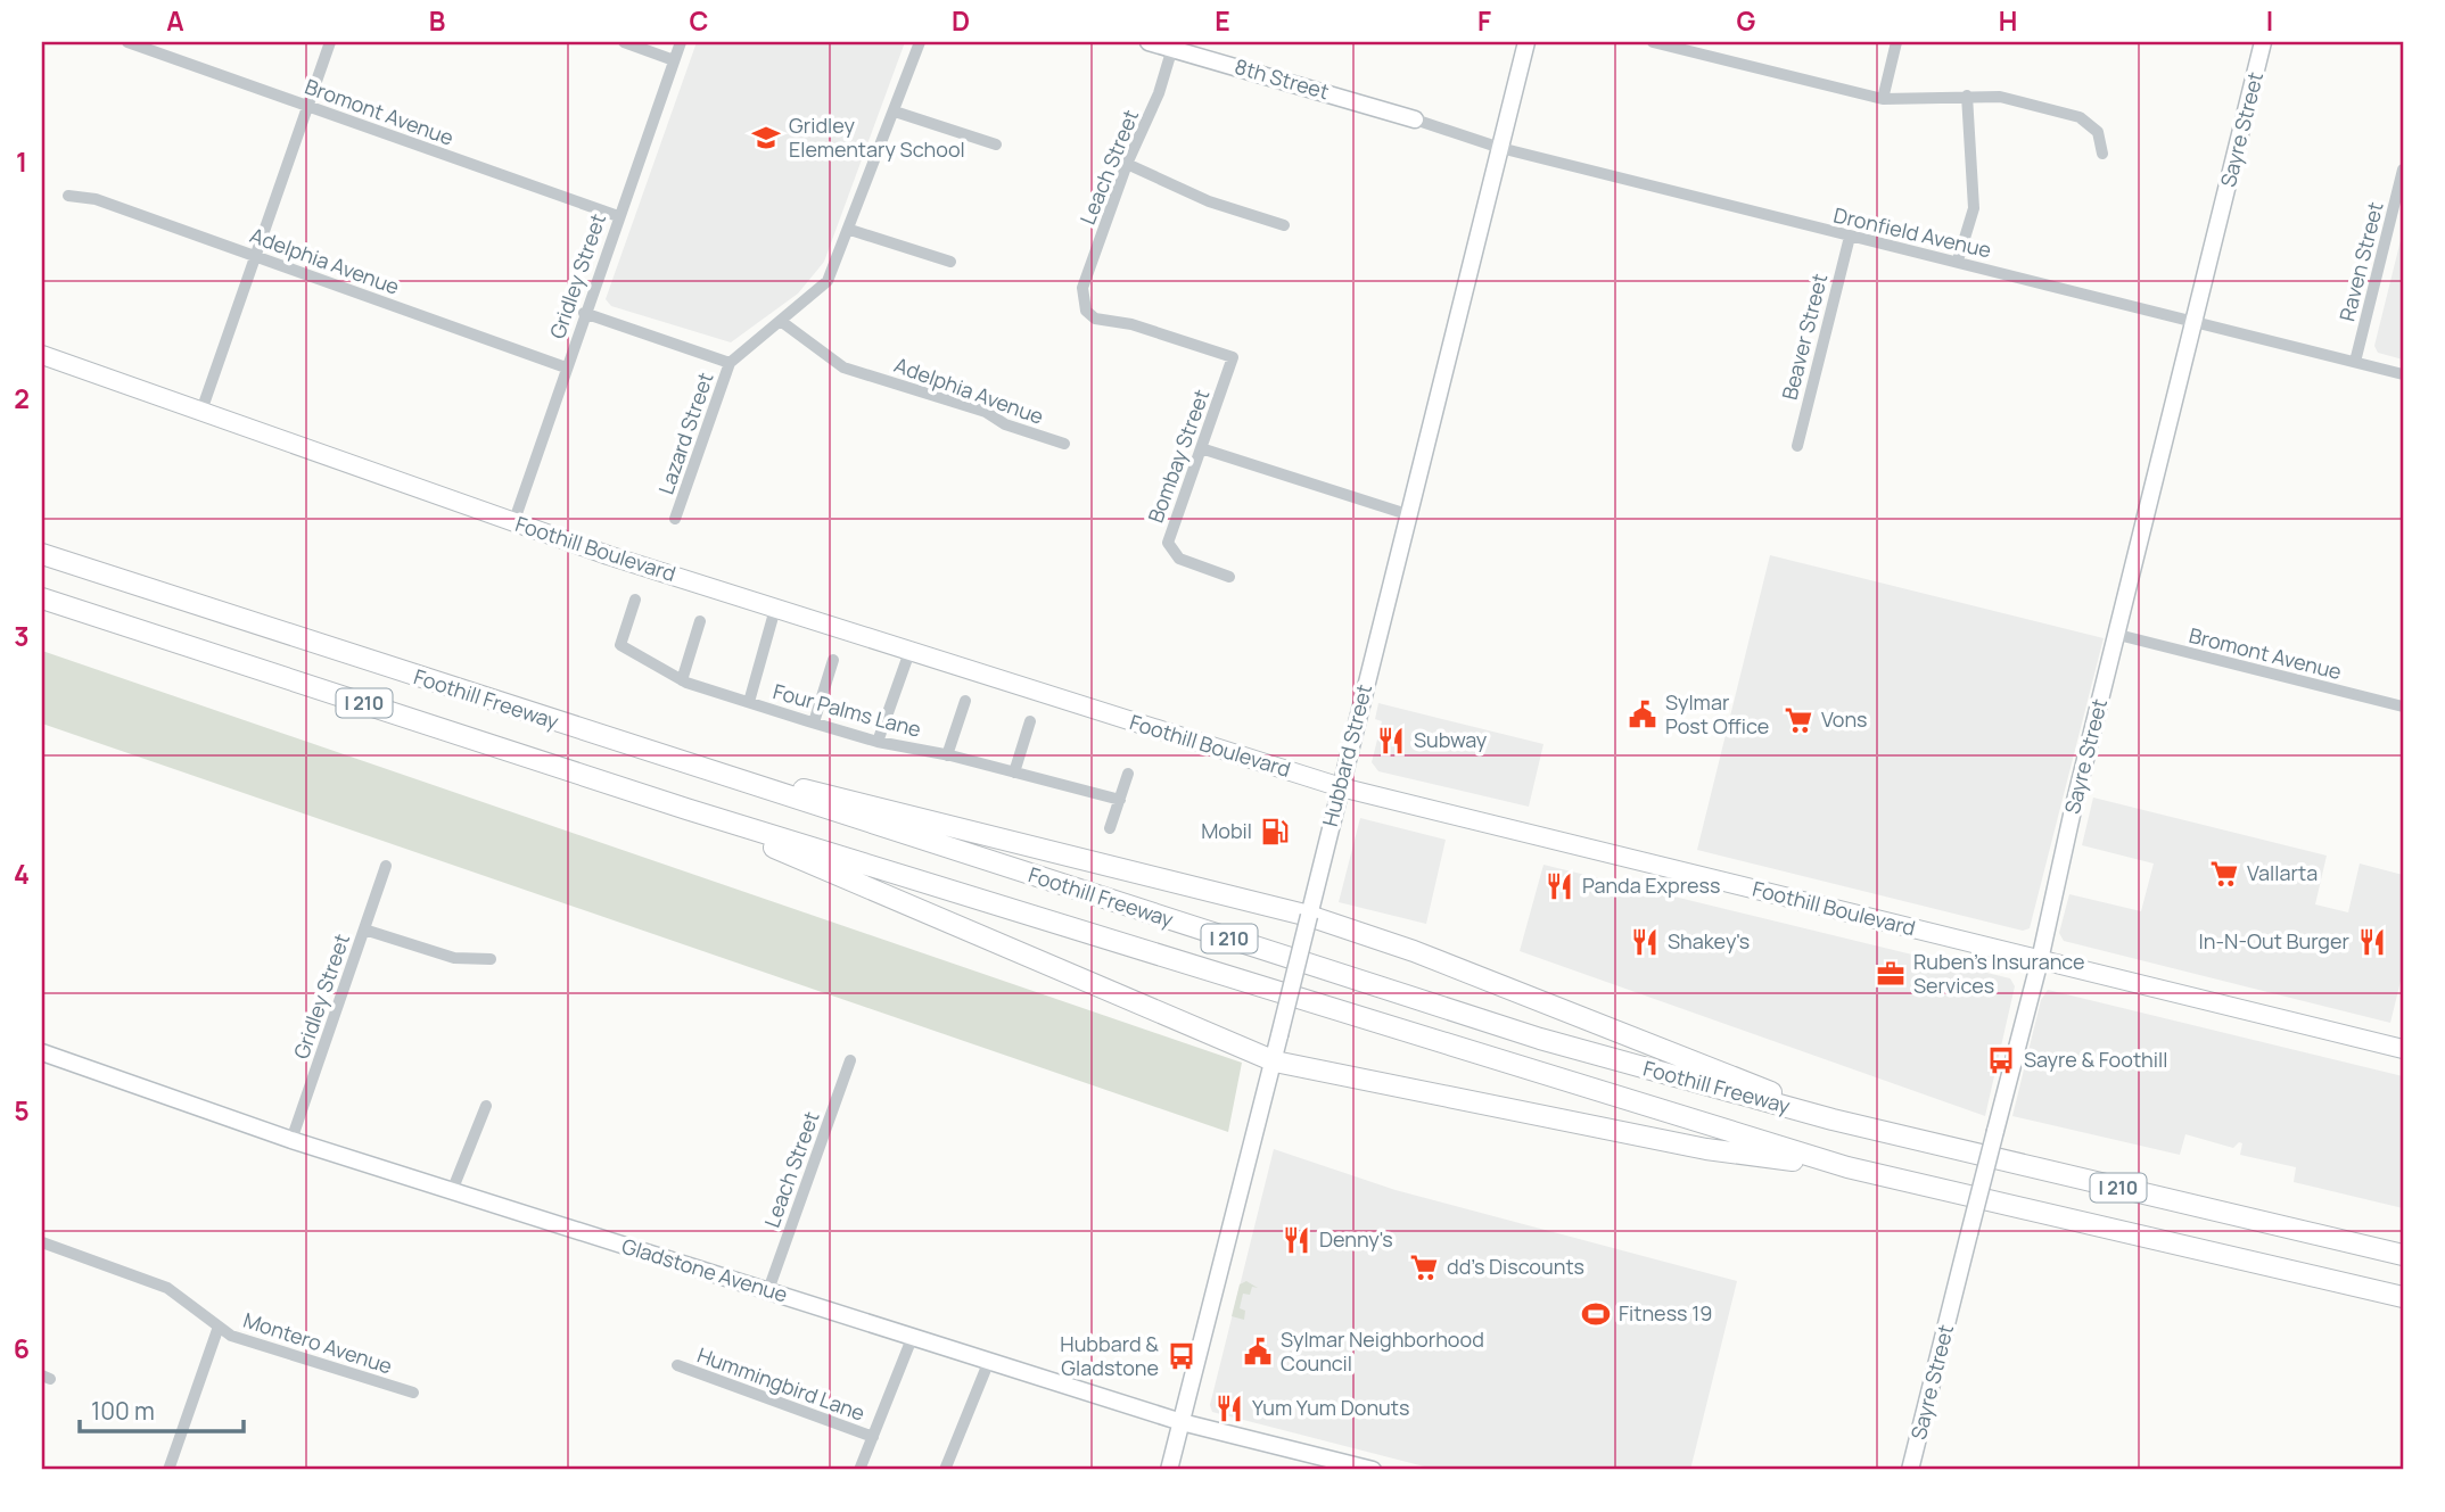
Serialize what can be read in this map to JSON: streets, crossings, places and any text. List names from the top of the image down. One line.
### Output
{"streets":{"highway":["Foothill Freeway","I 210"],"main road":["Foothill Boulevard"],"street":["8th Street","Bromont Avenue","Sayre Street","Leach Street","Dronfield Avenue","Adelphia Avenue","Raven Street","Gridley Street","Beaver Street","Lazard Street","Bombay Street","Four Palms Lane","Hubbard Street","Gladstone Avenue","Montero Avenue","Hummingbird Lane"]},"crossings":[["8th Street","Leach Street"],["8th Street","Dronfield Avenue"],["Bromont Avenue","Sayre Street"],["Bromont Avenue","Gridley Street"],["Sayre Street","Dronfield Avenue"],["Sayre Street","Foothill Boulevard"],["Leach Street","Bombay Street"],["Leach Street","Gladstone Avenue"],["Dronfield Avenue","Raven Street"],["Dronfield Avenue","Beaver Street"],["Dronfield Avenue","Hubbard Street"],["Adelphia Avenue","Gridley Street"],["Adelphia Avenue","Lazard Street"],["Gridley Street","Foothill Boulevard"],["Gridley Street","Gladstone Avenue"],["Foothill Boulevard","Hubbard Street"],["Hubbard Street","Gladstone Avenue"]],"places":{"school or university":["Gridley Elementary School"],"public building":["Sylmar Post Office","Sylmar Neighborhood Council"],"supermarket":["Vons","Vallarta","dd's Discounts"],"restaurant":["Subway","Panda Express","Shakey's","In-N-Out Burger","Denny's","Yum Yum Donuts"],"fuel station":["Mobil"],"office":["Ruben's Insurance Services"],"bus stop":["Sayre & Foothill","Hubbard & Gladstone"],"sports":["Fitness 19"]},"scale_bar":"100 m","grid":{"columns":["A","B","C","D","E","F","G","H","I"],"rows":["1","2","3","4","5","6"]}}
